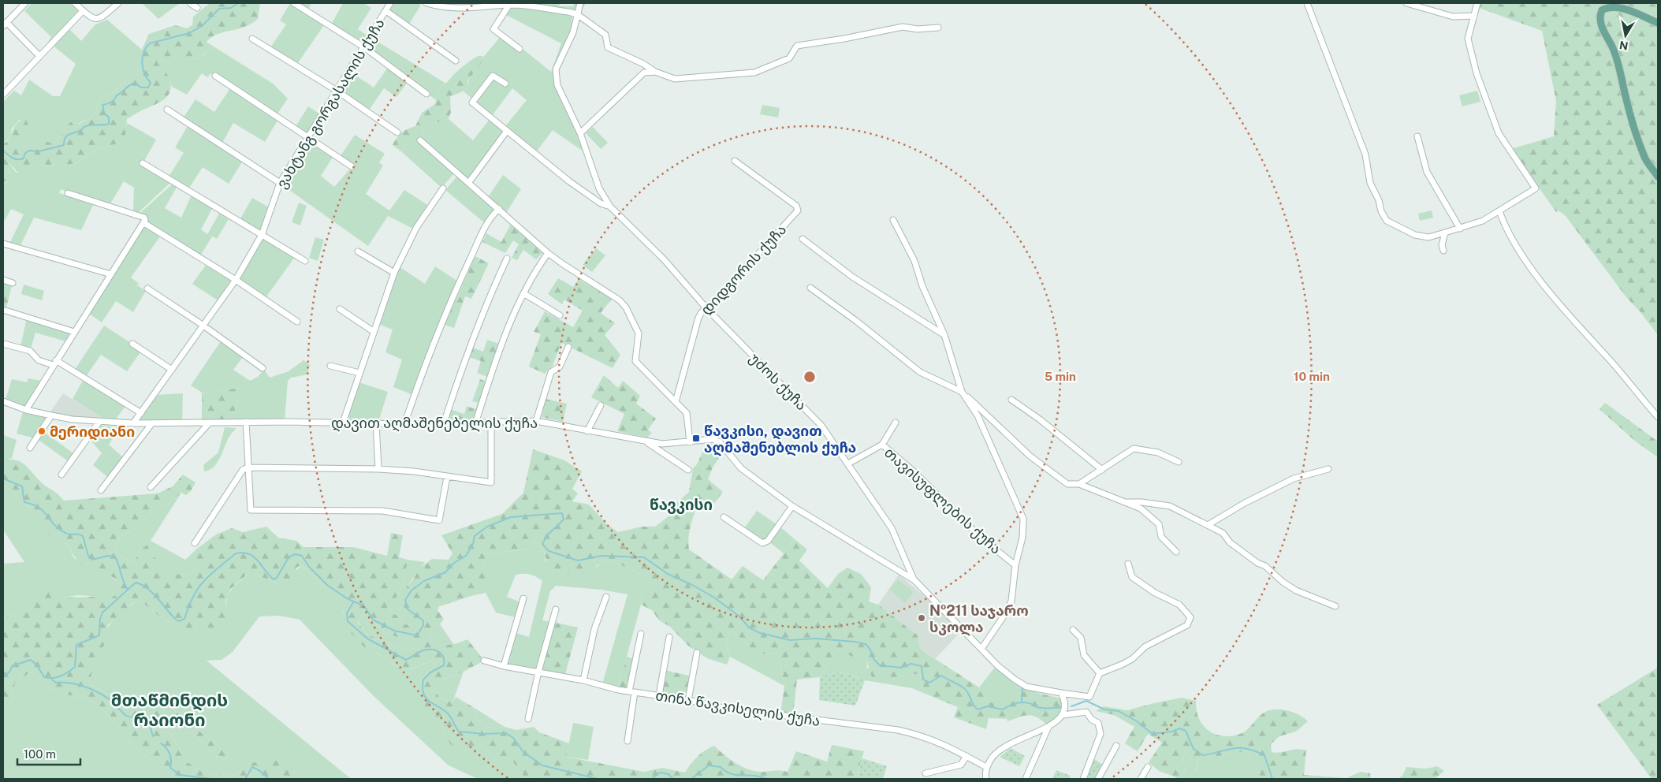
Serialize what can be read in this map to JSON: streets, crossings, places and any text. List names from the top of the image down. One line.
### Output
{"streets":{"street":["ვახტანგ გორგასალის ქუჩა","დიდგორის ქუჩა","უძოს ქუჩა","დავით აღმაშენებელის ქუჩა","თავისუფლების ქუჩა","თინა წავკისელის ქუჩა"]},"crossings":[["ვახტანგ გორგასალის ქუჩა","დავით აღმაშენებელის ქუჩა"],["დიდგორის ქუჩა","უძოს ქუჩა"],["უძოს ქუჩა","დავით აღმაშენებელის ქუჩა"],["უძოს ქუჩა","თავისუფლების ქუჩა"]],"districts":["წავკისი","მთაწმინდის რაიონი"],"places":{"other":["მერიდიანი","№211 საჯარო სკოლა"],"transit":["წავკისი, დავით აღმაშენებლის ქუჩა"]},"scale_bar":"100 m","north":"bottom","rings":["5 min","10 min"]}
